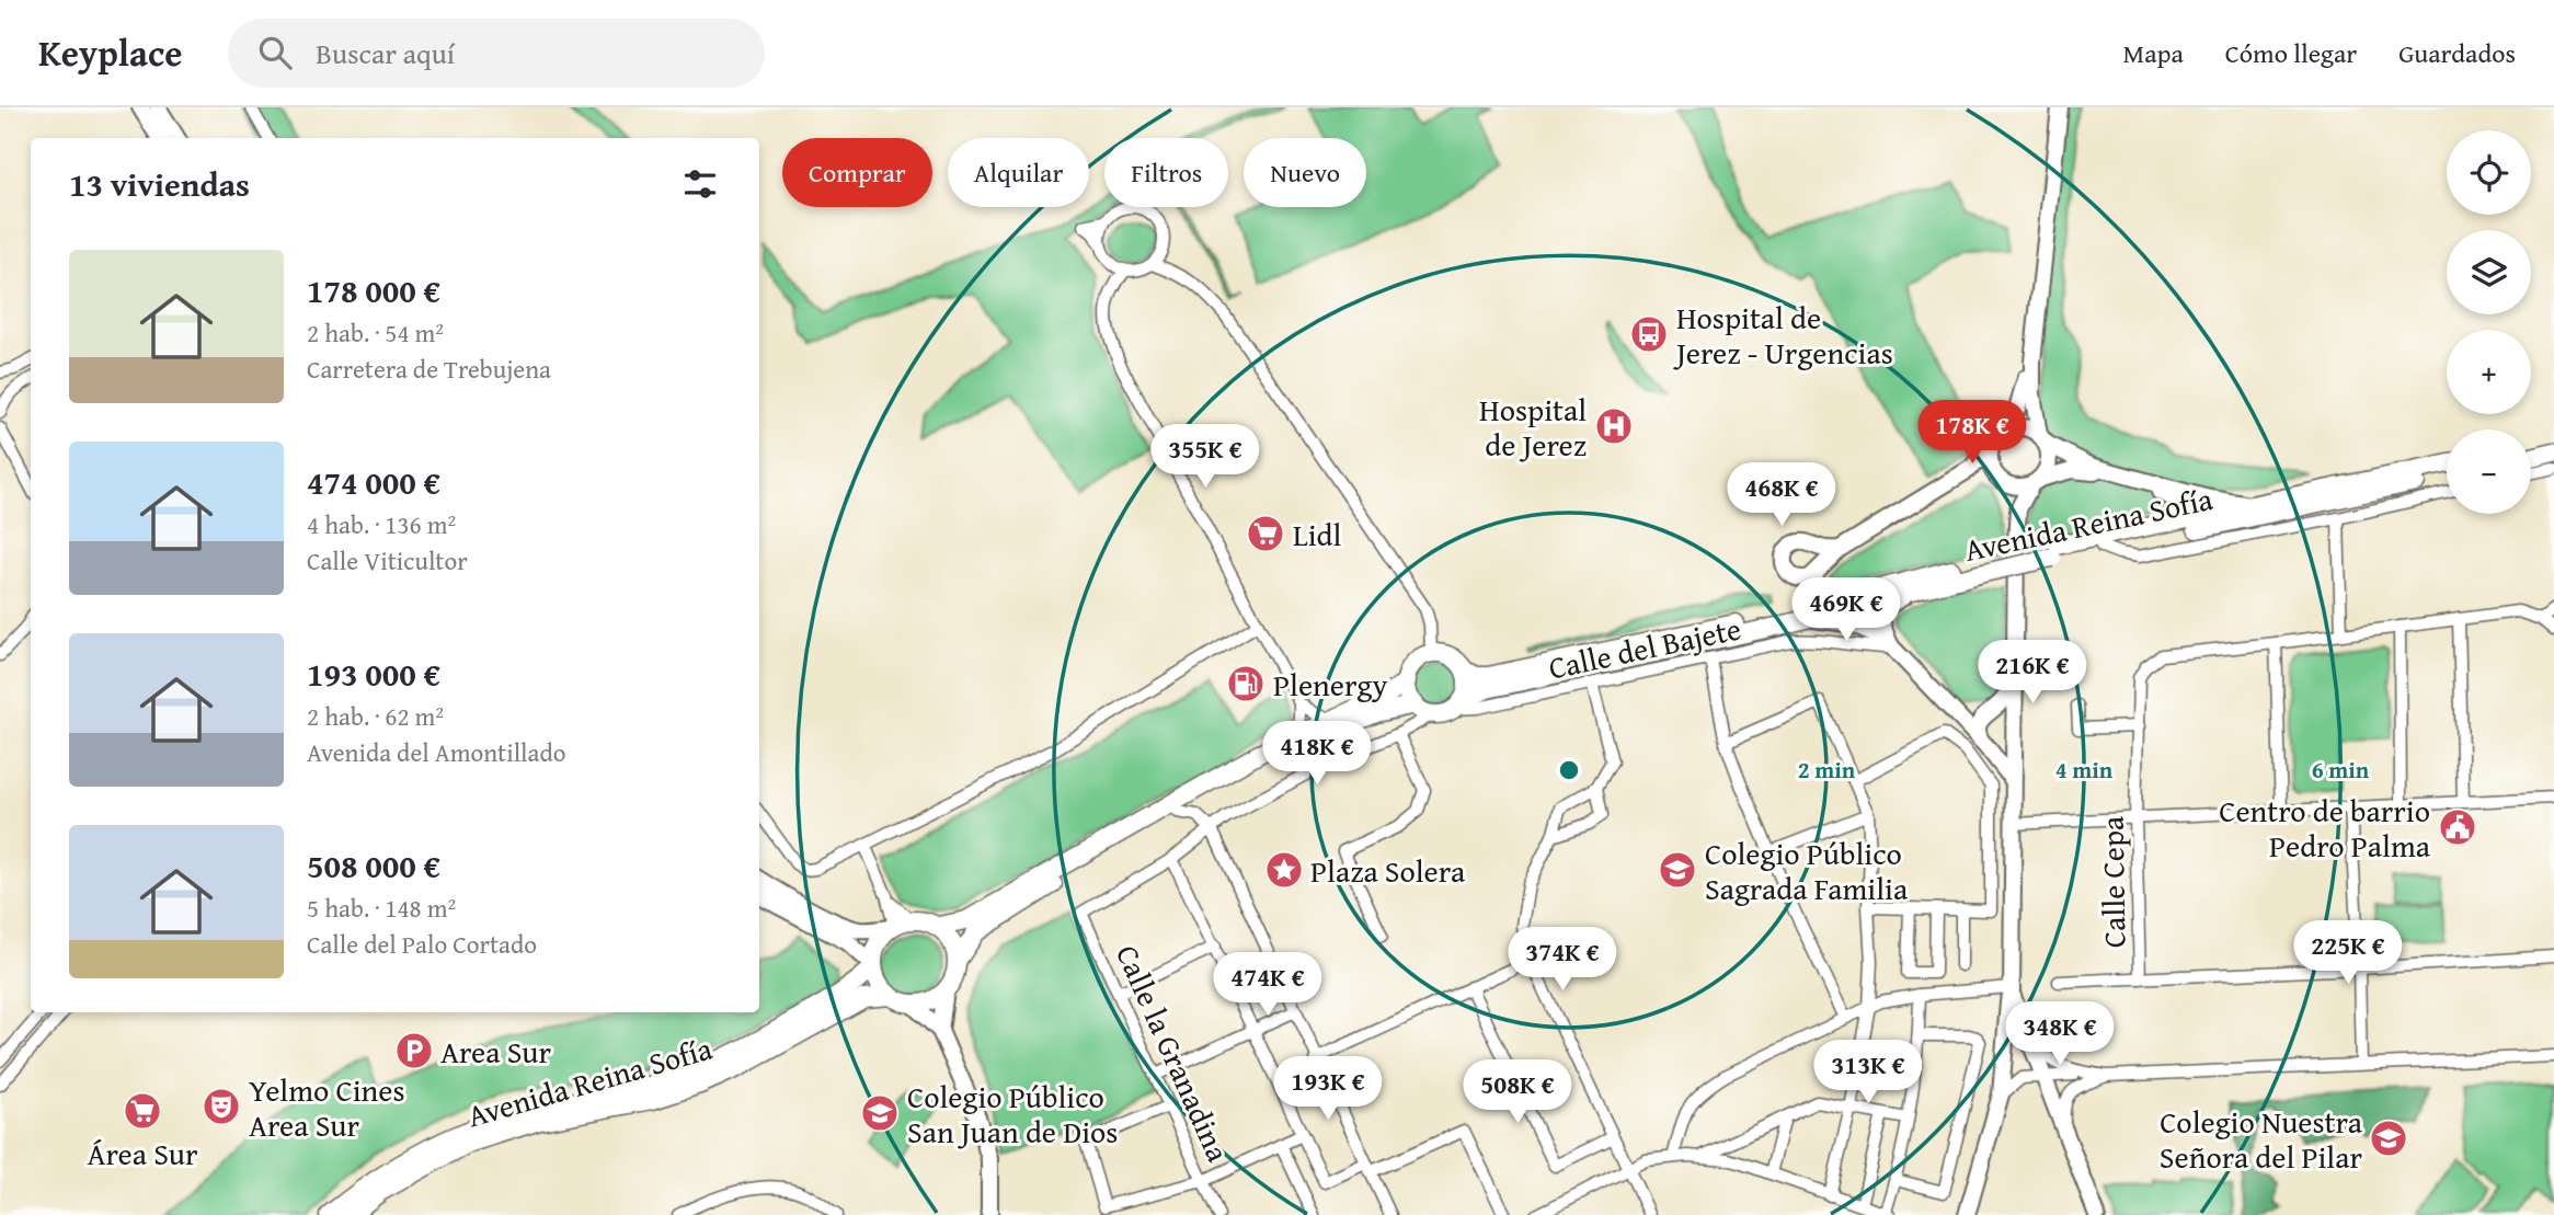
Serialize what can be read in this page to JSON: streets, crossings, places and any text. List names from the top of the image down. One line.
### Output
{"streets":{"main road":["Avenida Reina Sofía"],"street":["Calle del Bajete","Calle Cepa","Calle la Granadina"]},"crossings":[["Avenida Reina Sofía","Calle del Bajete"],["Calle del Bajete","Calle la Granadina"]],"places":{"bus stop":["Hospital de Jerez - Urgencias"],"hospital":["Hospital de Jerez"],"supermarket":["Lidl","Área Sur"],"fuel station":["Plenergy"],"public building":["Centro de barrio Pedro Palma"],"place":["Plaza Solera"],"school or university":["Colegio Público Sagrada Familia","Colegio Público San Juan de Dios","Colegio Nuestra Señora del Pilar"],"parking":["Area Sur"],"theatre":["Yelmo Cines Area Sur"]},"page":{"header":"Keyplace","search":"Buscar aquí","nav":["Mapa","Cómo llegar","Guardados"],"map_buttons":["+","−"],"chip":["Comprar","Alquilar","Filtros","Nuevo"],"heading":"13 viviendas","list":[{"name":"178 000 €","note":"2 hab. · 54 m² · Carretera de Trebujena"},{"name":"474 000 €","note":"4 hab. · 136 m² · Calle Viticultor"},{"name":"193 000 €","note":"2 hab. · 62 m² · Avenida del Amontillado"},{"name":"508 000 €","note":"5 hab. · 148 m² · Calle del Palo Cortado"}],"price":["178K €","355K €","468K €","469K €","216K €","418K €","225K €","374K €","474K €","348K €","313K €","193K €","508K €"]},"rings":["2 min","4 min","6 min"]}
